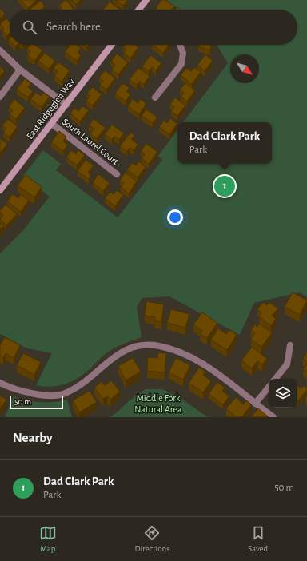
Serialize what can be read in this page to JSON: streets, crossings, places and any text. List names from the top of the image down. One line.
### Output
{"streets":{"street":["East Ridgeglen Way","South Laurel Court"]},"crossings":[["East Ridgeglen Way","South Laurel Court"]],"parks":["Middle Fork Natural Area"],"scale_bar":"50 m","north":"bottom right","page":{"search":"Search here","popup":["Dad Clark Park","Park"],"pins":"1","scale":"50 m","heading":"Nearby","list":[{"mark":"1","name":"Dad Clark Park","note":"Park","value":"50 m"}],"nav":["Map","Directions","Saved"]}}
